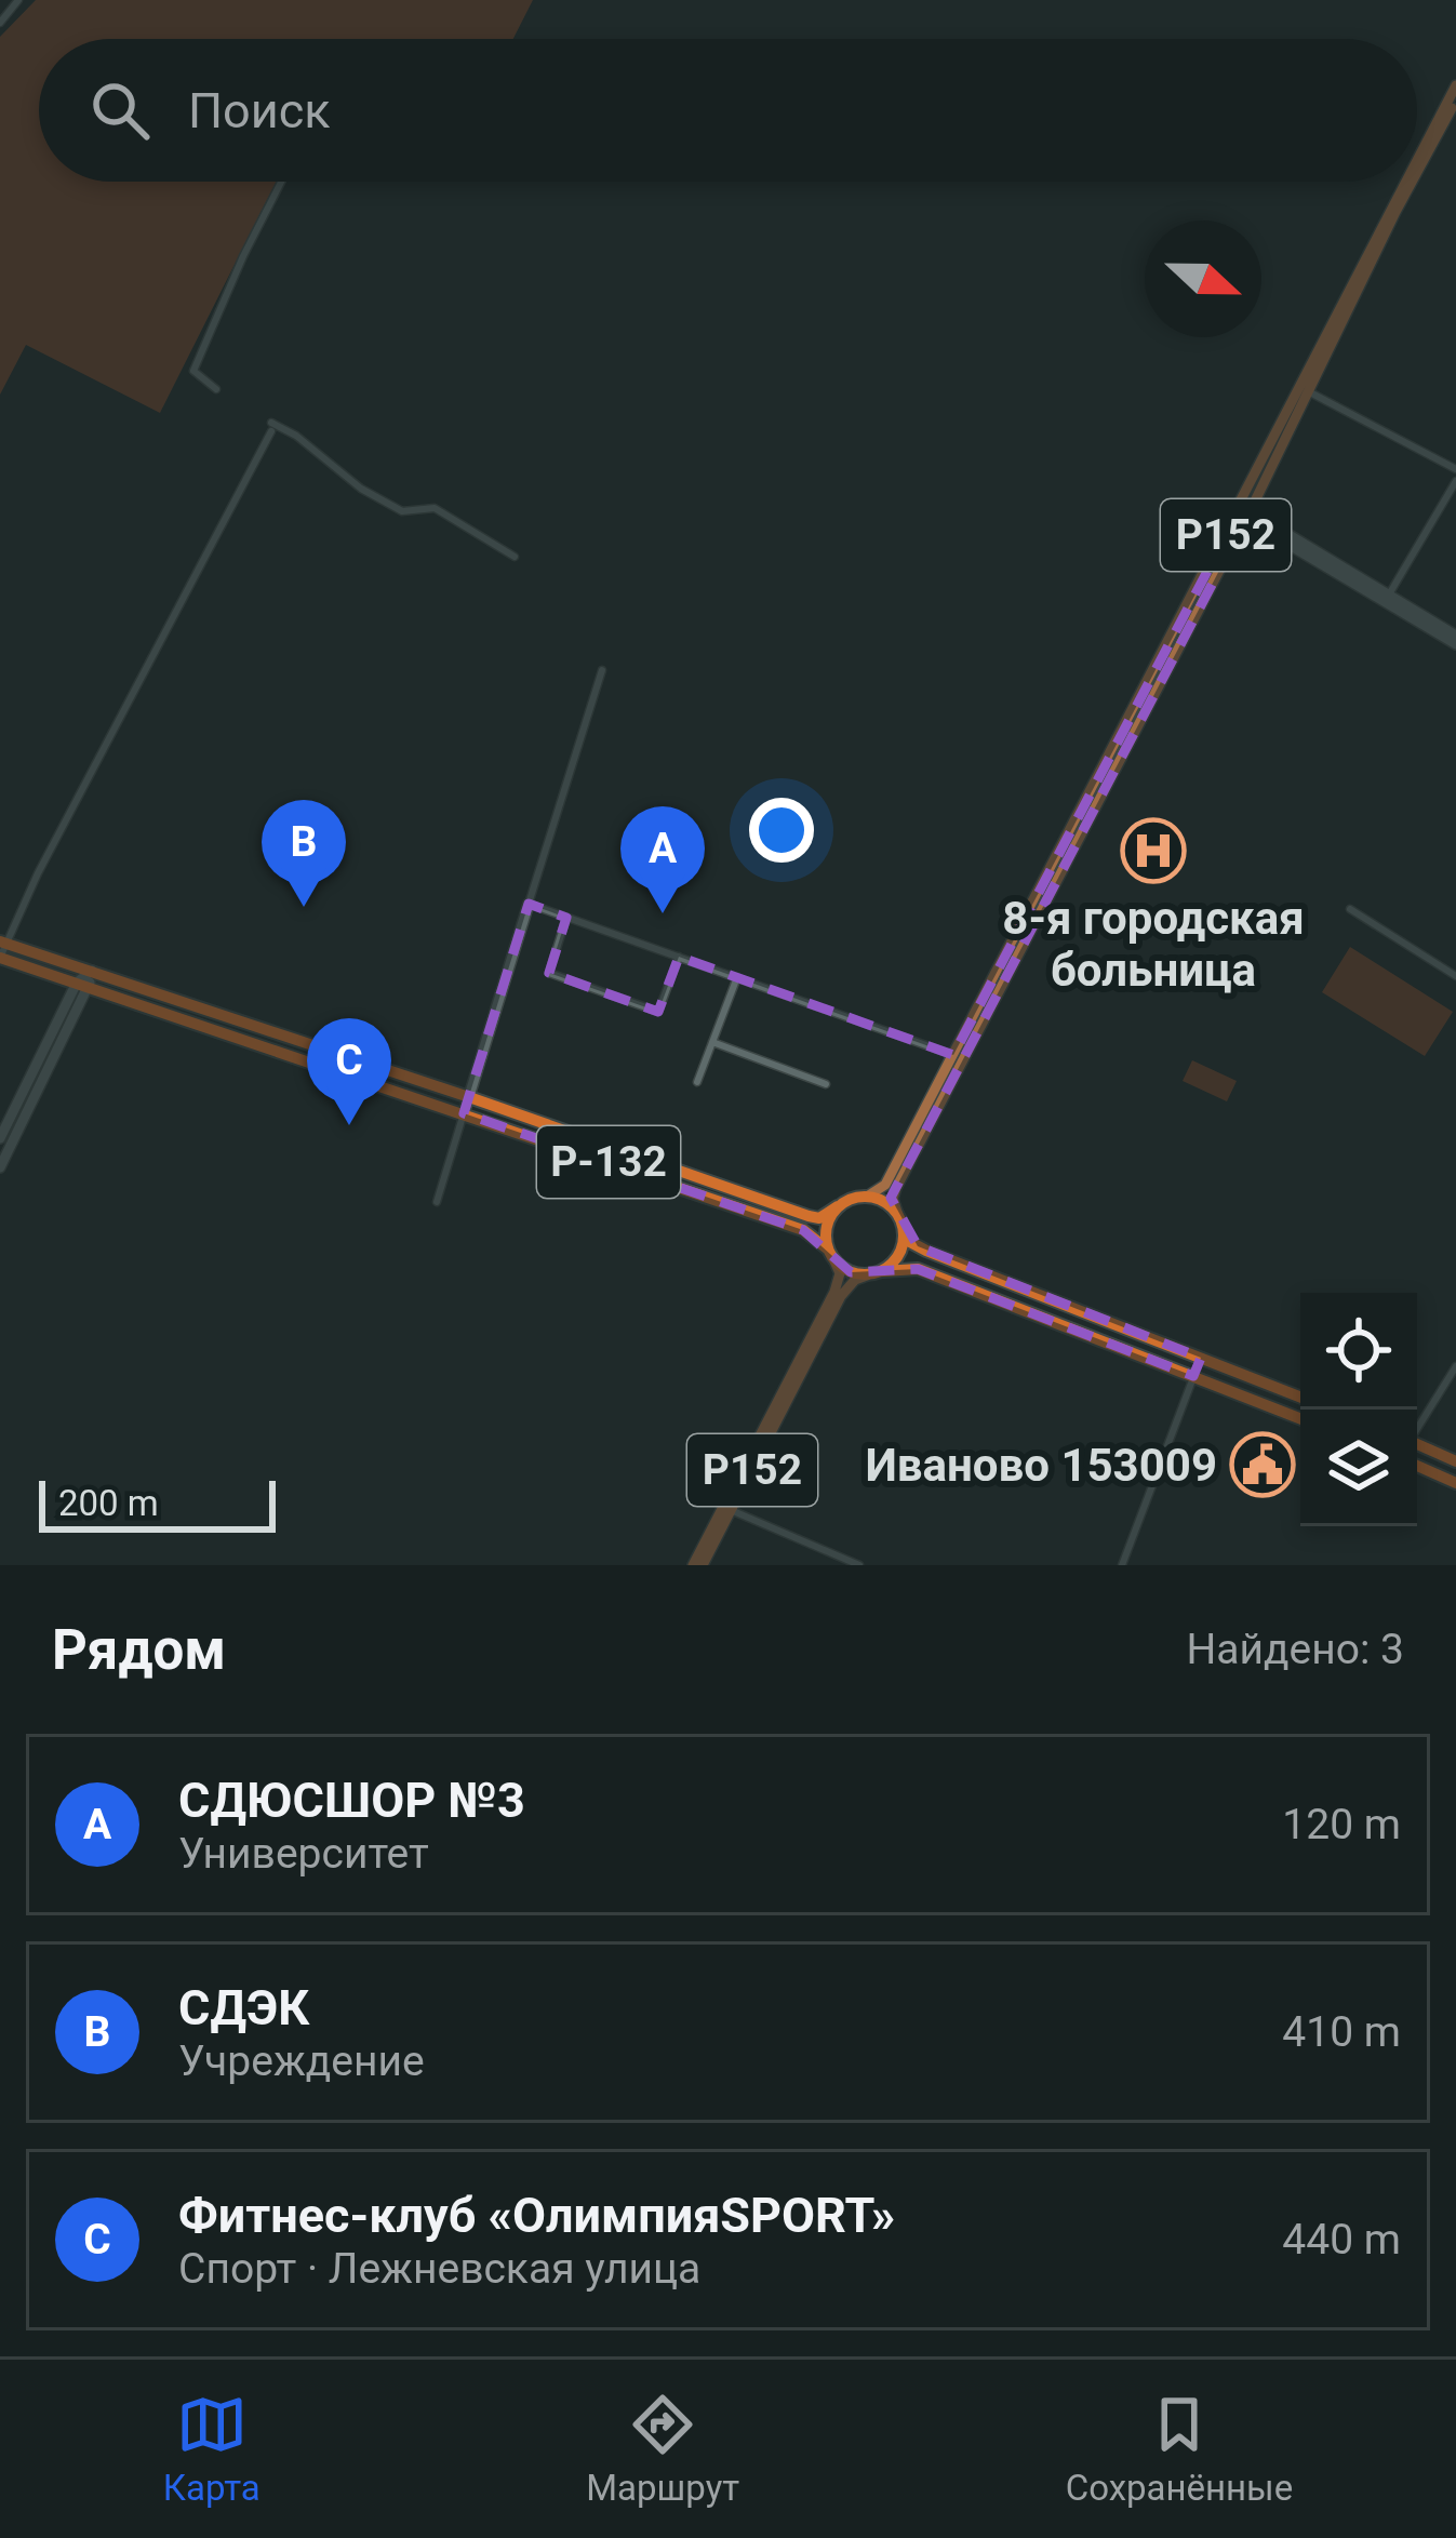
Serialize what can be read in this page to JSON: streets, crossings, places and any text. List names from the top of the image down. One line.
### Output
{"streets":{"highway":["Р-132"],"main road":["Р152"]},"crossings":[["Р152","Р-132"]],"places":{"hospital":["8-я городская больница"],"public building":["Иваново 153009"]},"scale_bar":"200 m","north":"right","page":{"search":"Поиск","pins":["B","A","C"],"scale":"200 m","heading":["Рядом","Найдено: 3"],"list":[{"mark":"A","name":"СДЮСШОР №3","note":"Университет","value":"120 m"},{"mark":"B","name":"СДЭК","note":"Учреждение","value":"410 m"},{"mark":"C","name":"Фитнес-клуб «ОлимпияSPORT»","note":"Спорт · Лежневская улица","value":"440 m"}],"nav":["Карта","Маршрут","Сохранённые"]}}
